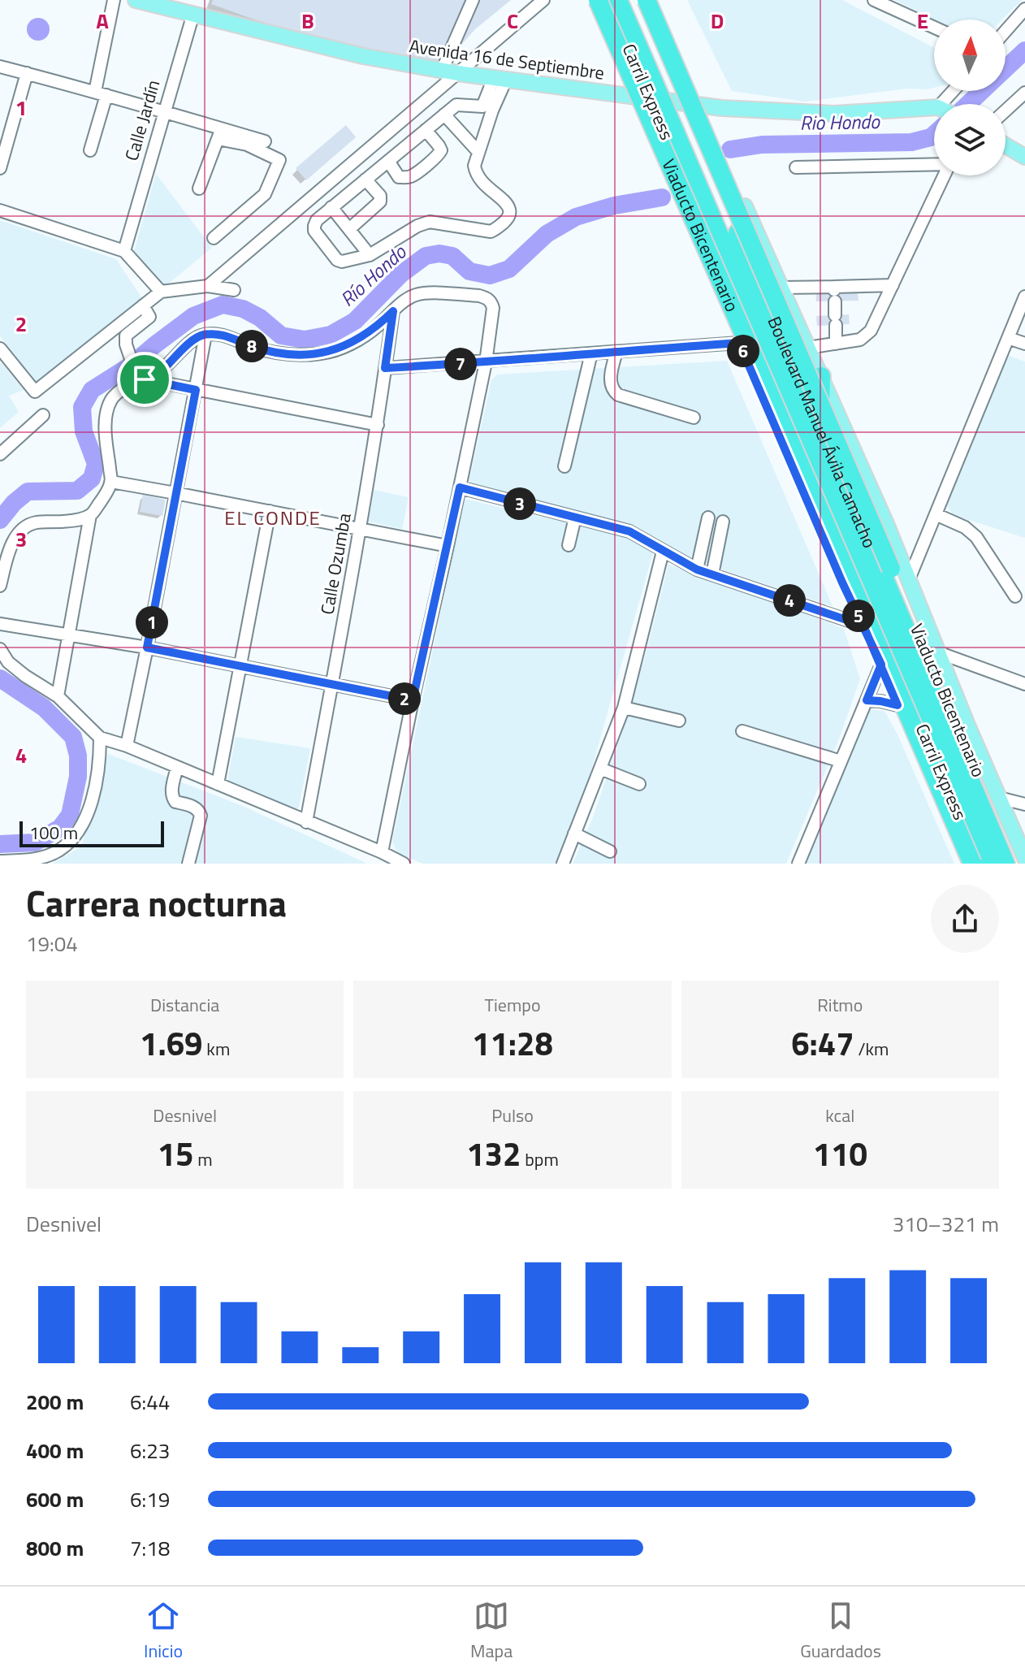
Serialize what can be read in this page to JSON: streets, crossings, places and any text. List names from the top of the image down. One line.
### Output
{"streets":{"highway":["Carril Express","Viaducto Bicentenario","Boulevard Manuel Ávila Camacho"],"main road":["Avenida 16 de Septiembre"],"street":["Calle Jardín","Calle Ozumba"]},"crossings":[["Avenida 16 de Septiembre","Calle Jardín"],["Carril Express","Viaducto Bicentenario"]],"districts":["EL CONDE"],"water":["Rio Hondo","Río Hondo"],"scale_bar":"100 m","north":"top","page":{"pins":["8","6","7","3","4","5","1","2"],"scale":"100 m","heading":["Carrera nocturna","19:04"],"stats":[["Distancia","1.69 km"],["Tiempo","11:28"],["Ritmo","6:47 /km"],["Desnivel","15 m"],["Pulso","132 bpm"],["kcal","110"]],"chart":["Desnivel","310–321 m"],"list":[{"name":"200 m","note":"6:44"},{"name":"400 m","note":"6:23"},{"name":"600 m","note":"6:19"},{"name":"800 m","note":"7:18"}],"tabs":["Inicio","Mapa","Guardados"]},"grid":{"columns":["A","B","C","D","E"],"rows":["1","2","3","4"]}}
